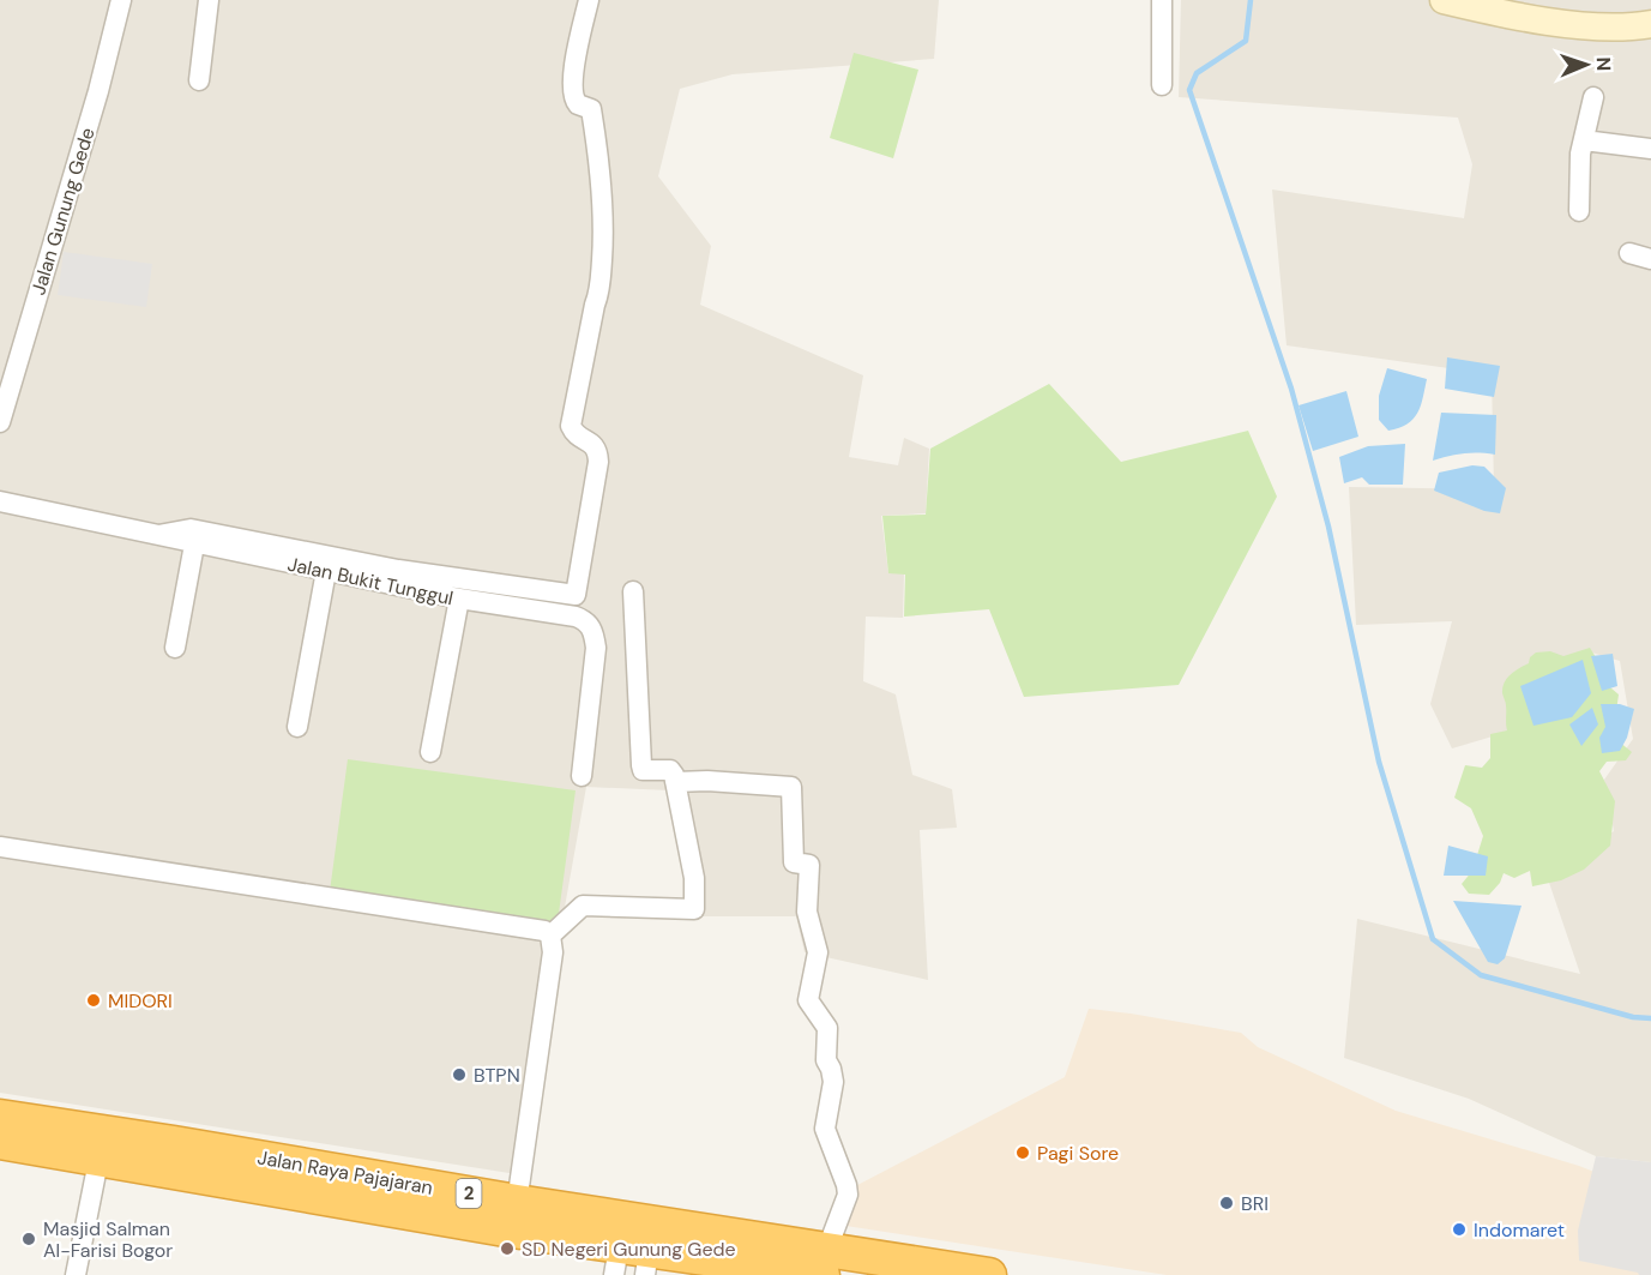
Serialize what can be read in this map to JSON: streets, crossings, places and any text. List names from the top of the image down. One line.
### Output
{"streets":{"highway":["Jalan Raya Pajajaran","2"],"street":["Jalan Gunung Gede","Jalan Bukit Tunggul"]},"places":["MIDORI","BTPN","Pagi Sore","BRI","Indomaret","Masjid Salman Al-Farisi Bogor","SD Negeri Gunung Gede"],"north":"right"}
